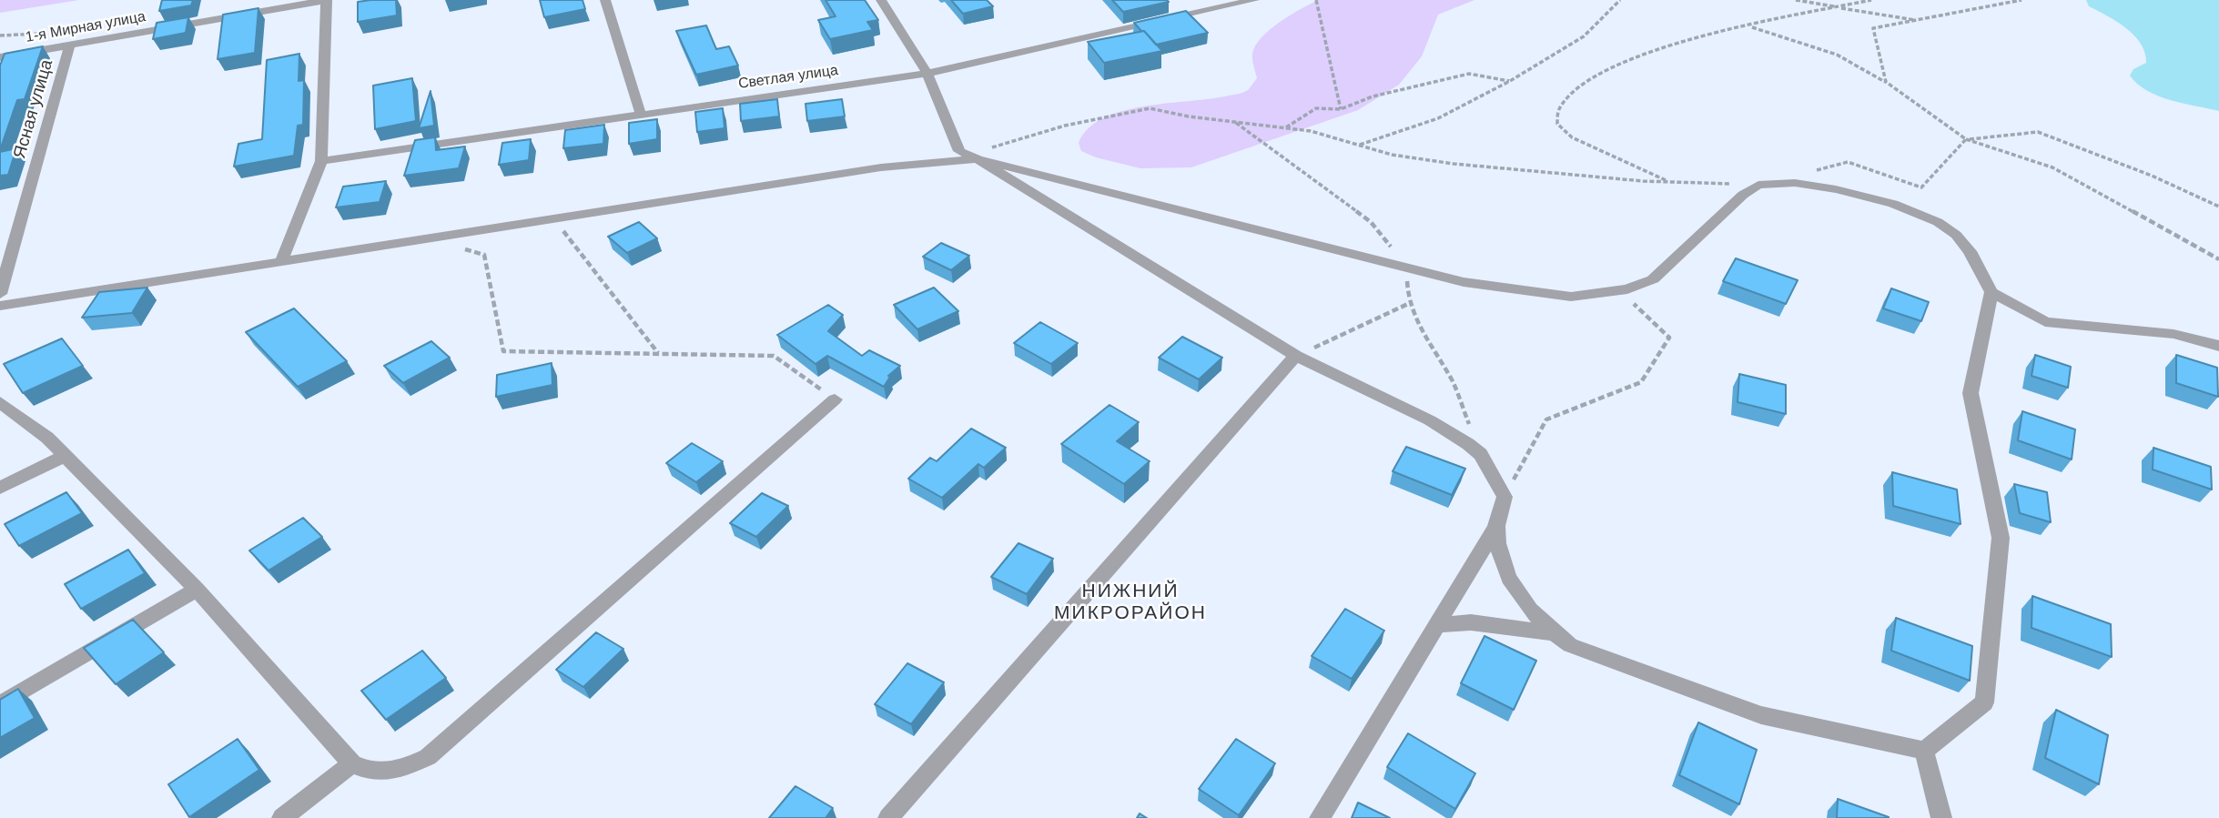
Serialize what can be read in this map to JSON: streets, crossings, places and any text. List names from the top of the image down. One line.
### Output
{"streets":{"street":["1-я Мирная улица","Светлая улица","Ясная улица"]},"crossings":[["1-я Мирная улица","Ясная улица"]],"districts":["НИЖНИЙ МИКРОРАЙОН"]}
